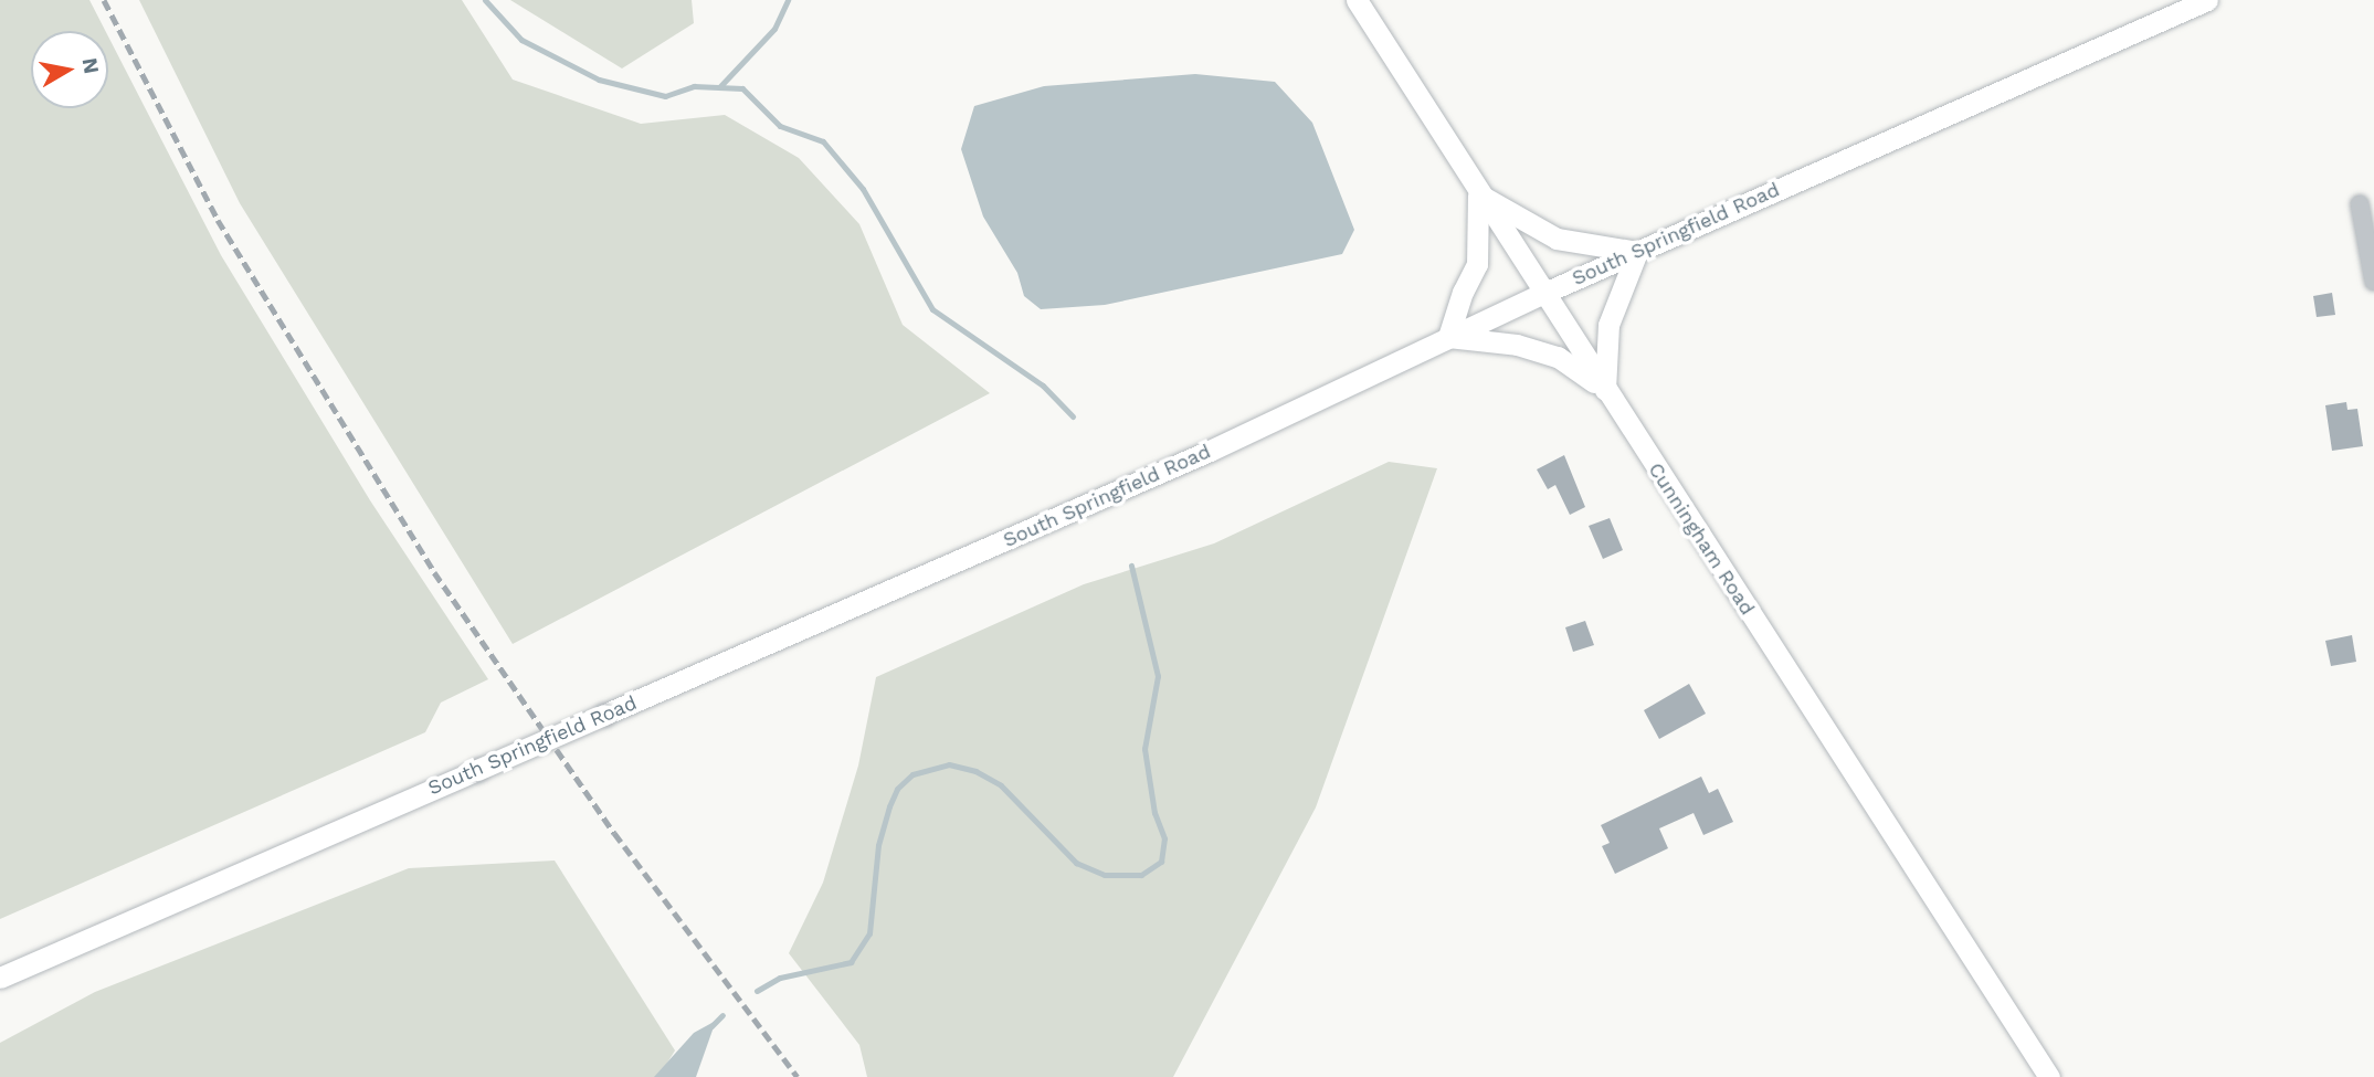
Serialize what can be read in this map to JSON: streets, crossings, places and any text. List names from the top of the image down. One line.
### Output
{"streets":{"main road":["South Springfield Road","Cunningham Road"]},"crossings":[["South Springfield Road","Cunningham Road"]],"north":"right"}
